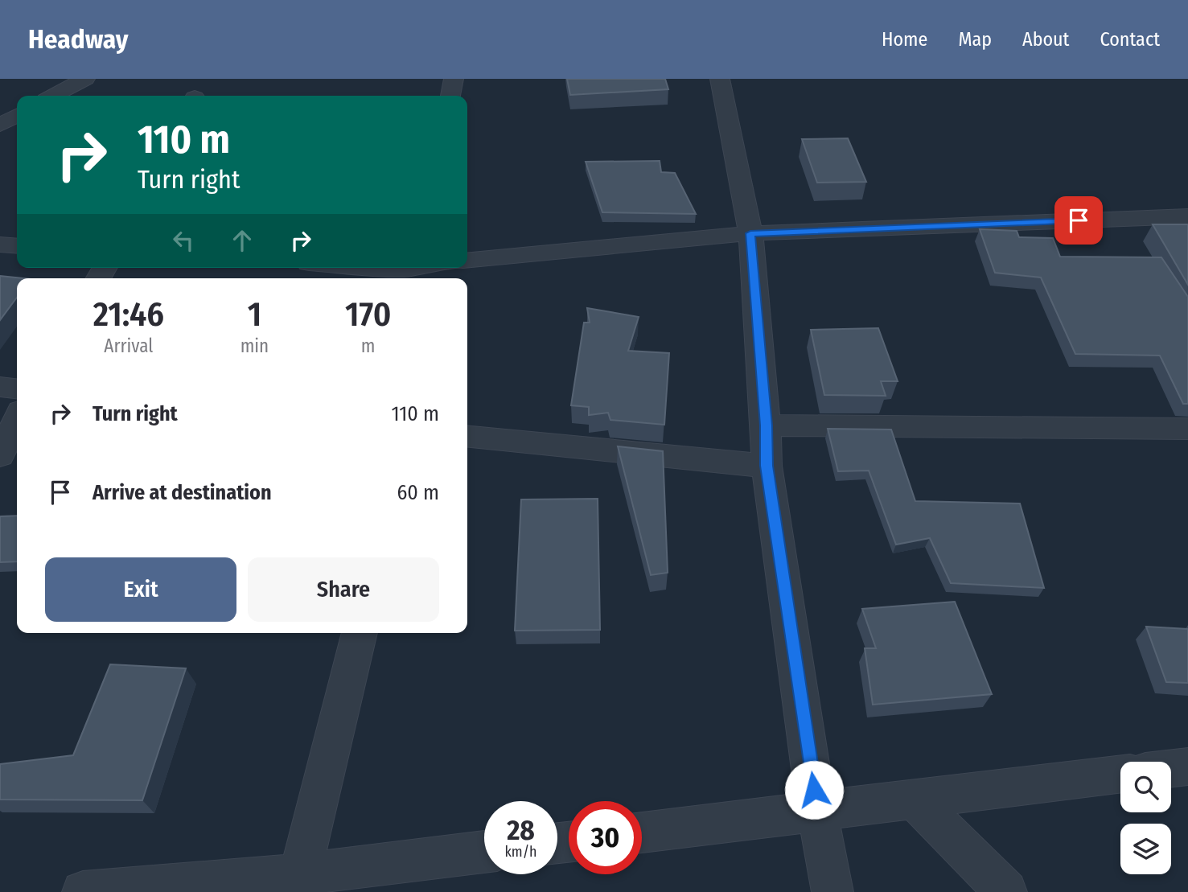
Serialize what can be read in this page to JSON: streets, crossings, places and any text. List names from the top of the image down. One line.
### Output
{"page":{"header":"Headway","nav":["Home","Map","About","Contact"],"turn":["110 m","Turn right"],"eta":["21:46","Arrival","1","min","170","m"],"list":[{"name":"Turn right","value":"110 m"},{"name":"Arrive at destination","value":"60 m"}],"buttons":["Exit","Share"],"speed":"28 km/h","limit":"30"}}
